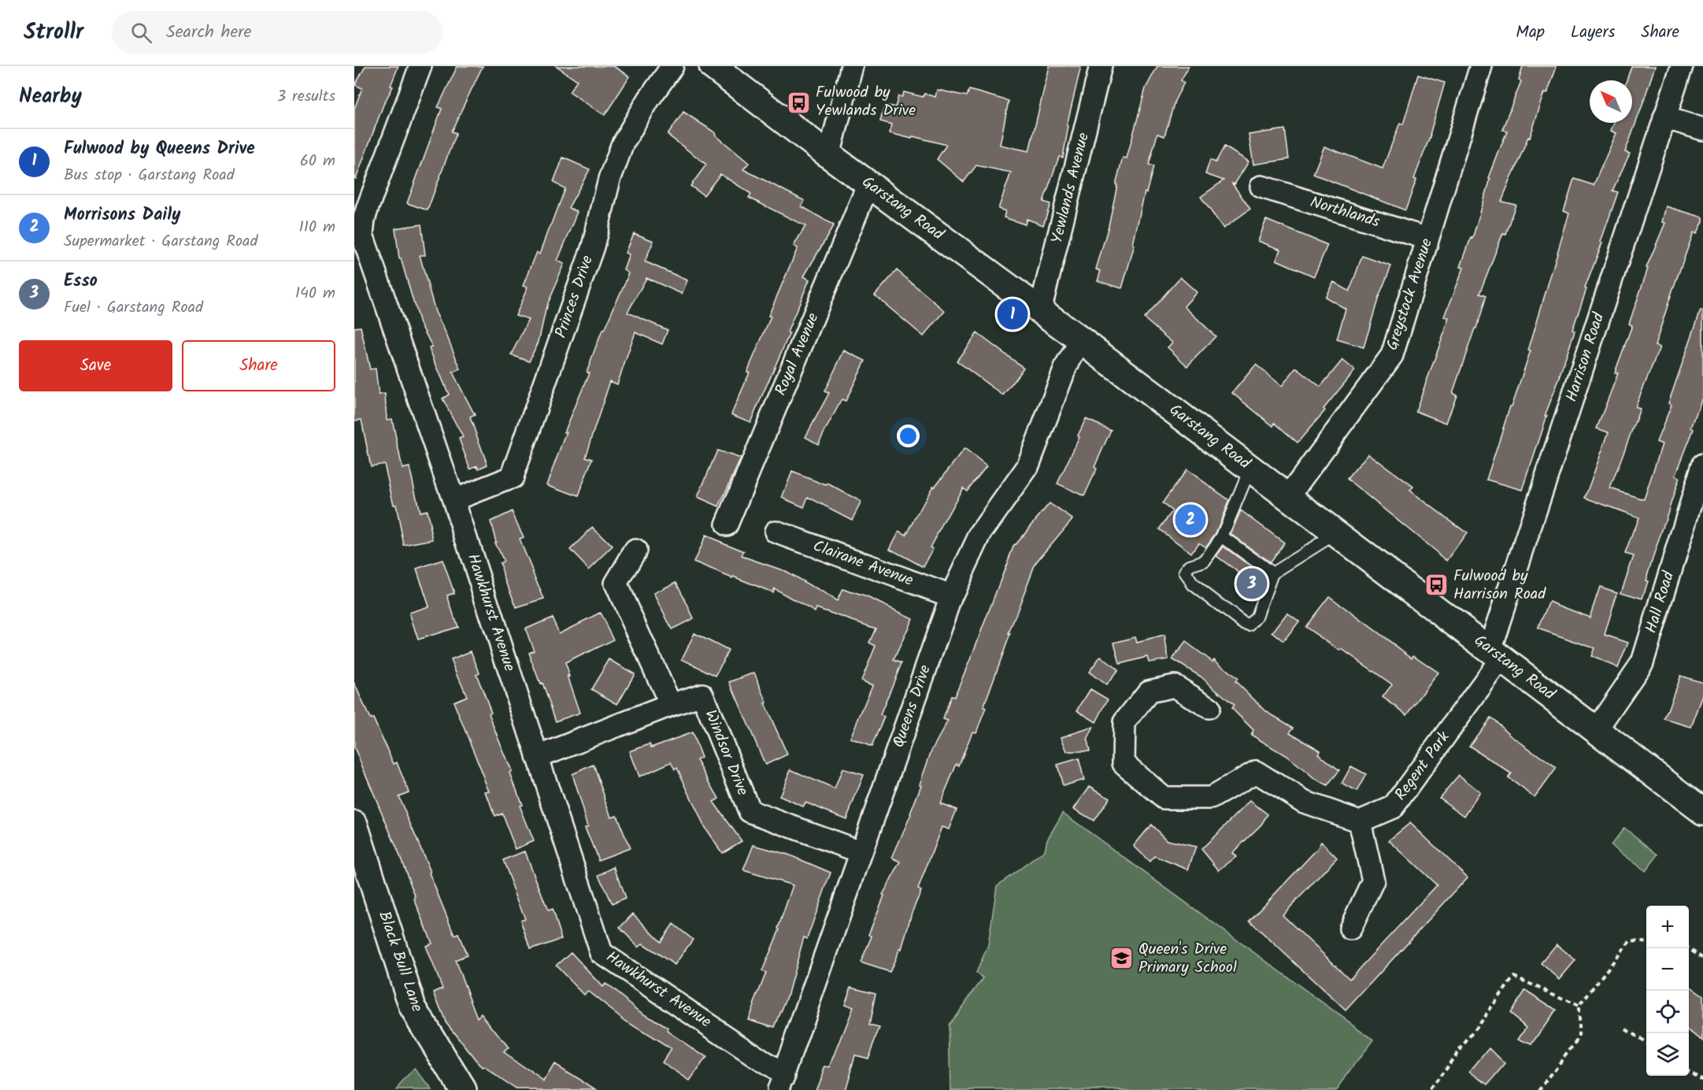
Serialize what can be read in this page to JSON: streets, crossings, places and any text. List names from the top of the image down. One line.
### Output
{"streets":{"main road":["Garstang Road","Black Bull Lane"],"street":["Yewlands Avenue","Northlands","Greystock Avenue","Princes Drive","Royal Avenue","Harrison Road","Clairane Avenue","Hall Road","Hawkhurst Avenue","Queens Drive","Windsor Drive","Regent Park"]},"crossings":[["Yewlands Avenue","Garstang Road"],["Garstang Road","Greystock Avenue"],["Garstang Road","Royal Avenue"],["Garstang Road","Harrison Road"],["Garstang Road","Hall Road"],["Garstang Road","Queens Drive"],["Garstang Road","Regent Park"],["Northlands","Greystock Avenue"],["Princes Drive","Hawkhurst Avenue"],["Harrison Road","Regent Park"],["Clairane Avenue","Queens Drive"],["Hawkhurst Avenue","Queens Drive"],["Hawkhurst Avenue","Windsor Drive"],["Queens Drive","Windsor Drive"]],"places":{"bus stop":["Fulwood by Yewlands Drive","Fulwood by Harrison Road"],"school or university":["Queen's Drive Primary School"]},"north":"top left","page":{"header":"Strollr","search":"Search here","nav":["Map","Layers","Share"],"heading":["Nearby","3 results"],"list":[{"mark":"1","name":"Fulwood by Queens Drive","note":"Bus stop · Garstang Road","value":"60 m"},{"mark":"2","name":"Morrisons Daily","note":"Supermarket · Garstang Road","value":"110 m"},{"mark":"3","name":"Esso","note":"Fuel · Garstang Road","value":"140 m"}],"pins":["1","2","3"],"buttons":["Save","Share"],"map_buttons":["+","−"]}}
